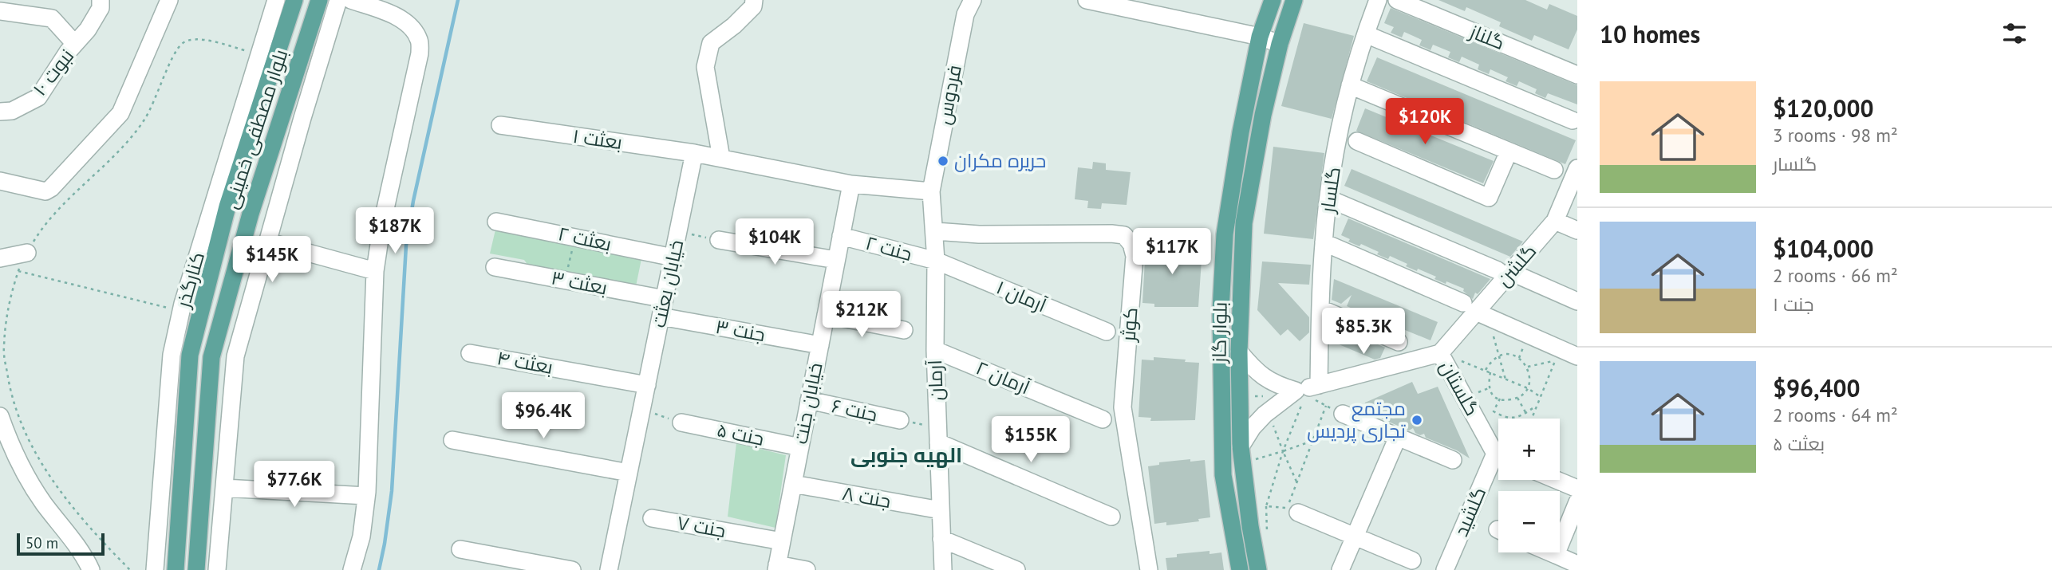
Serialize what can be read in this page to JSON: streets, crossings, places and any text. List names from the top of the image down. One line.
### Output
{"streets":{"main road":["بلوار مصطفی خمینی","بلوار گاز"],"street":["گلناز","نبوت ۱۰","فردوس","بعثت ۱","گلسار","بعثت ۲","جنت ۲","گلشن","کنارگذر","بعثت ۳","خیابان بعثت","آرمان ۱","کوثر","جنت ۳","بعثت ۴","آرمان ۲","آرمان","گلستان","خیابان جنت","جنت ۶","جنت ۵","جنت ۸","گلشید","جنت ۷"]},"crossings":[["فردوس","آرمان"],["بعثت ۱","خیابان بعثت"],["گلسار","گلستان"],["بعثت ۲","خیابان بعثت"],["جنت ۲","آرمان ۱"],["جنت ۲","آرمان"],["جنت ۲","خیابان جنت"],["گلشن","گلستان"],["بعثت ۳","خیابان بعثت"],["خیابان بعثت","جنت ۳"],["خیابان بعثت","بعثت ۴"],["آرمان ۱","آرمان"],["کوثر","آرمان"],["جنت ۳","خیابان جنت"],["بلوار گاز","گلستان"],["آرمان ۲","آرمان"],["آرمان","جنت ۸"],["خیابان جنت","جنت ۶"],["خیابان جنت","جنت ۵"],["خیابان جنت","جنت ۸"],["خیابان جنت","جنت ۷"]],"districts":["الهیه جنوبی"],"places":["حریره مکران","مجتمع تجاری پردیس"],"scale_bar":"50 m","page":{"heading":"10 homes","list":[{"name":"$120,000","note":"3 rooms · 98 m² · گلسار"},{"name":"$104,000","note":"2 rooms · 66 m² · جنت ۱"},{"name":"$96,400","note":"2 rooms · 64 m² · بعثت ۵"}],"price":["$120K","$187K","$104K","$117K","$145K","$212K","$85.3K","$96.4K","$155K","$77.6K"],"map_buttons":["+","−"],"scale":"50 m"}}
